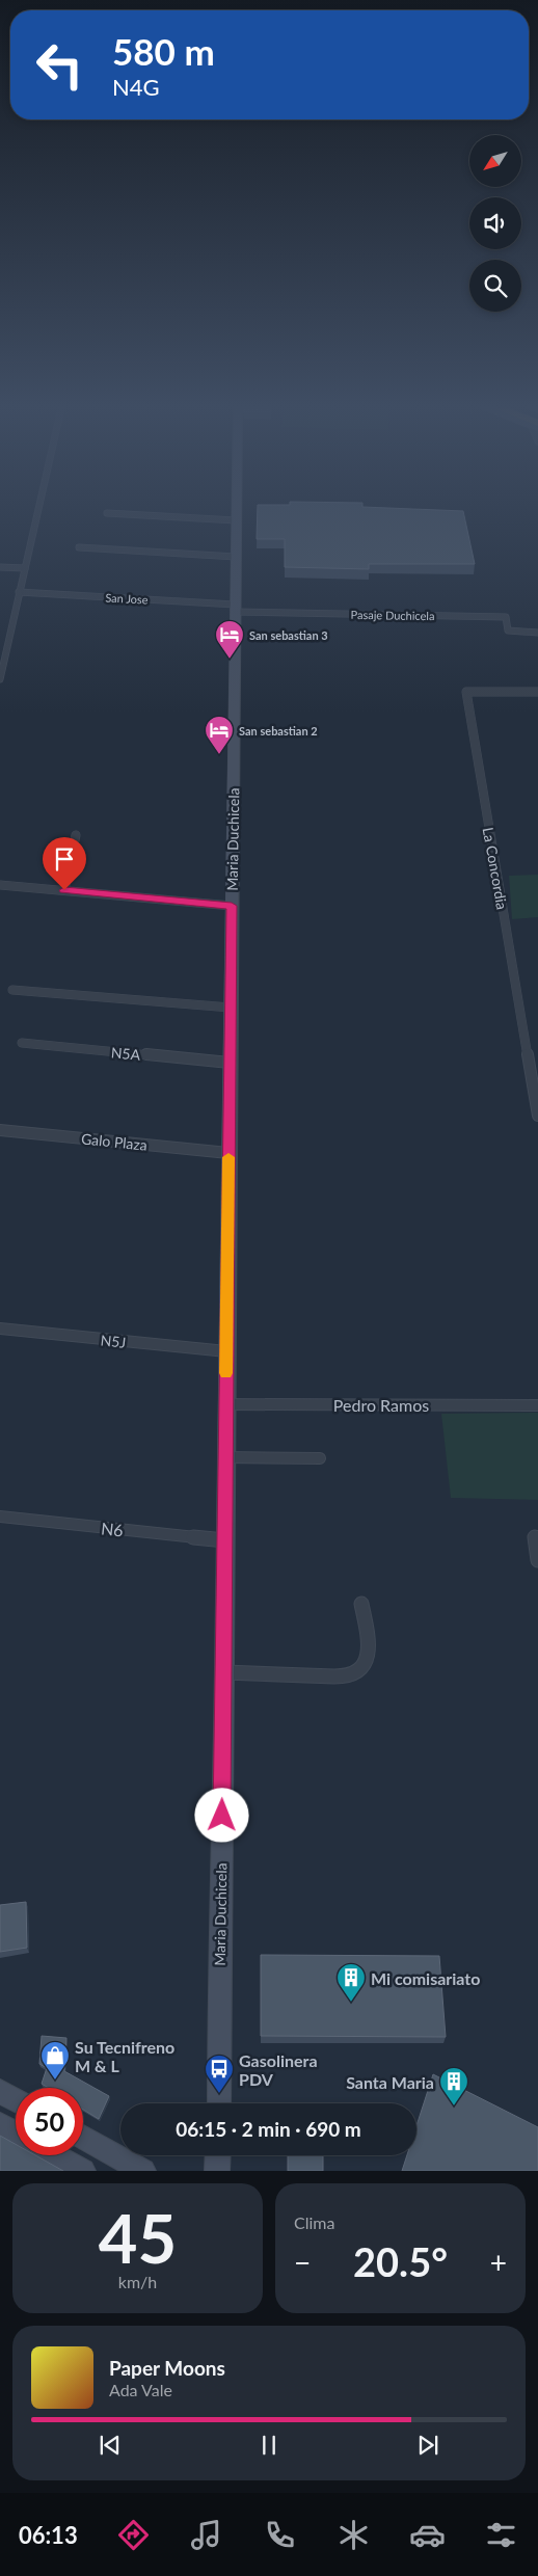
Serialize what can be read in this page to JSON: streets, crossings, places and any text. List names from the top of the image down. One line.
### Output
{"streets":{"main road":["Maria Duchicela"],"street":["San Jose","Pasaje Duchicela","La Concordia","N5A","Galo Plaza","N5J","Pedro Ramos","N6"]},"crossings":[["San Jose","Pasaje Duchicela"],["San Jose","Maria Duchicela"],["Pasaje Duchicela","Maria Duchicela"],["Maria Duchicela","N5A"],["Maria Duchicela","Galo Plaza"],["Maria Duchicela","N5J"],["Maria Duchicela","Pedro Ramos"],["Maria Duchicela","N6"]],"places":{"hotel":["San sebastian 3","San sebastian 2"],"building":["Mi comisariato","Santa Maria"],"shop":["Su Tecnifreno M & L"],"bus stop":["Gasolinera PDV"]},"north":"bottom left","page":{"turn":["580 m","N4G"],"limit":"50","trip":"06:15 · 2 min · 690 m","tile":[["45","km/h"],"Clima"],"heat":["−","20.5°","+"],"song":["Paper Moons","Ada Vale"],"tabs":"06:13"}}
